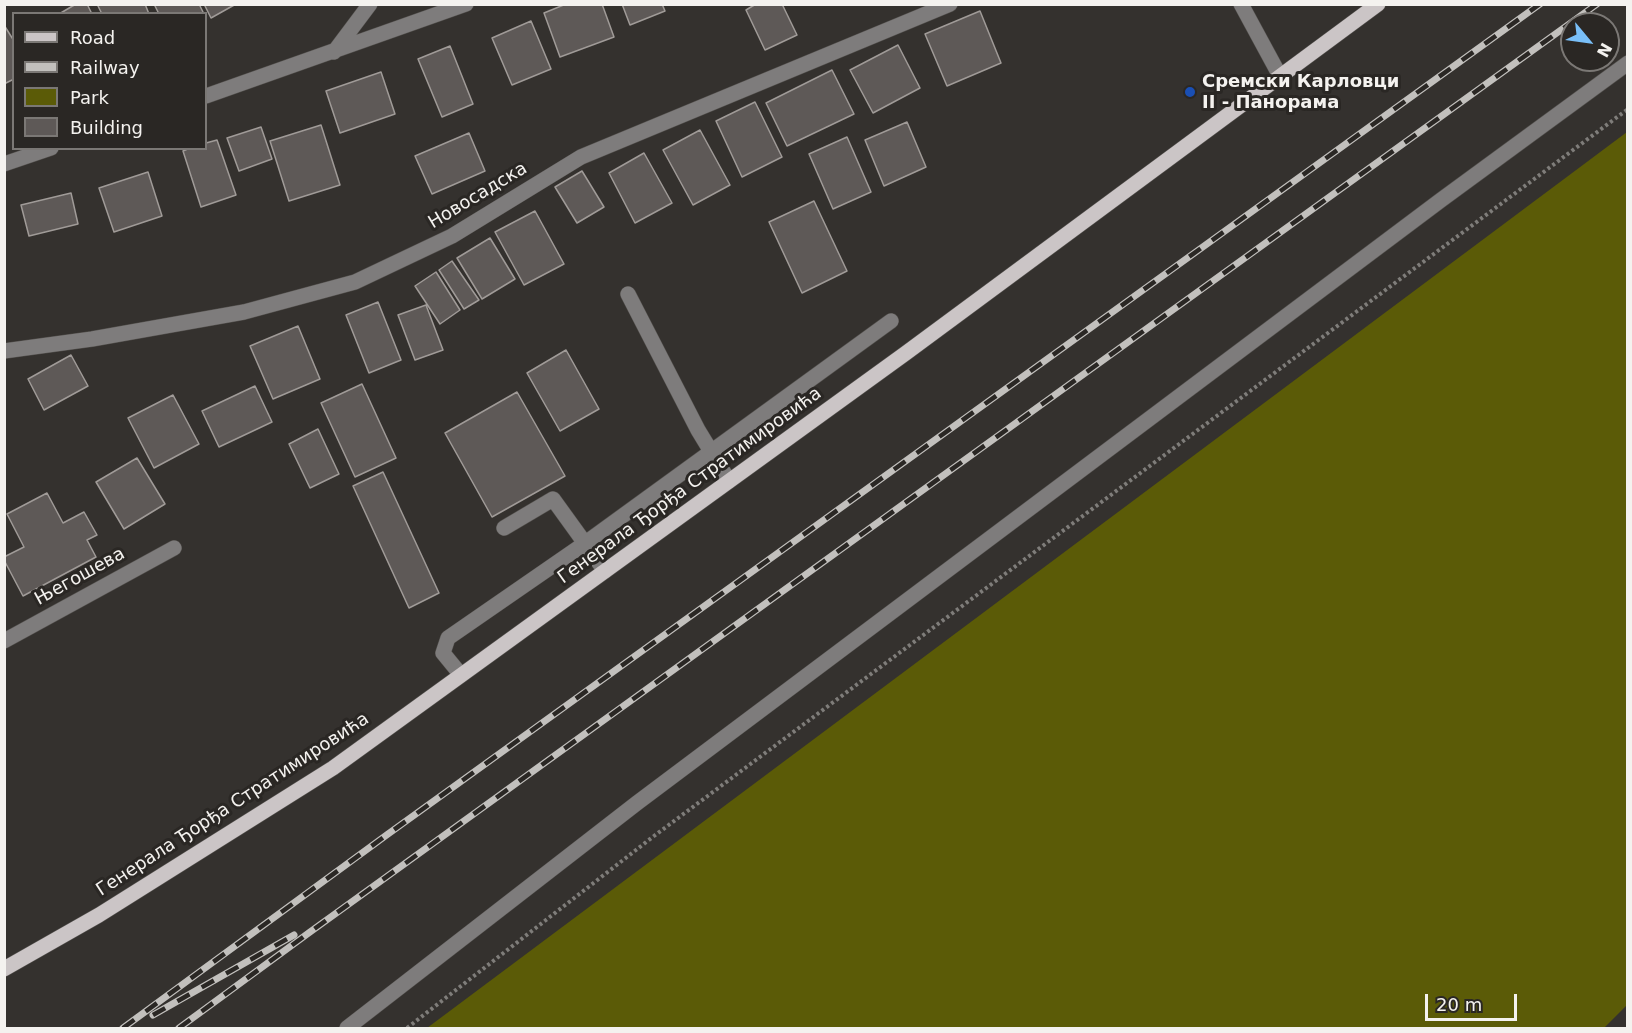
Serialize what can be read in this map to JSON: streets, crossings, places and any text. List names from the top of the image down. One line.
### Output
{"streets":{"main road":["Генерала Ђорђа Стратимировића"],"street":["Новосадска","Његошева"]},"places":["Сремски Карловци II - Панорама"],"legend":["Road","Railway","Park","Building"],"scale_bar":"20 m","north":"bottom right"}
